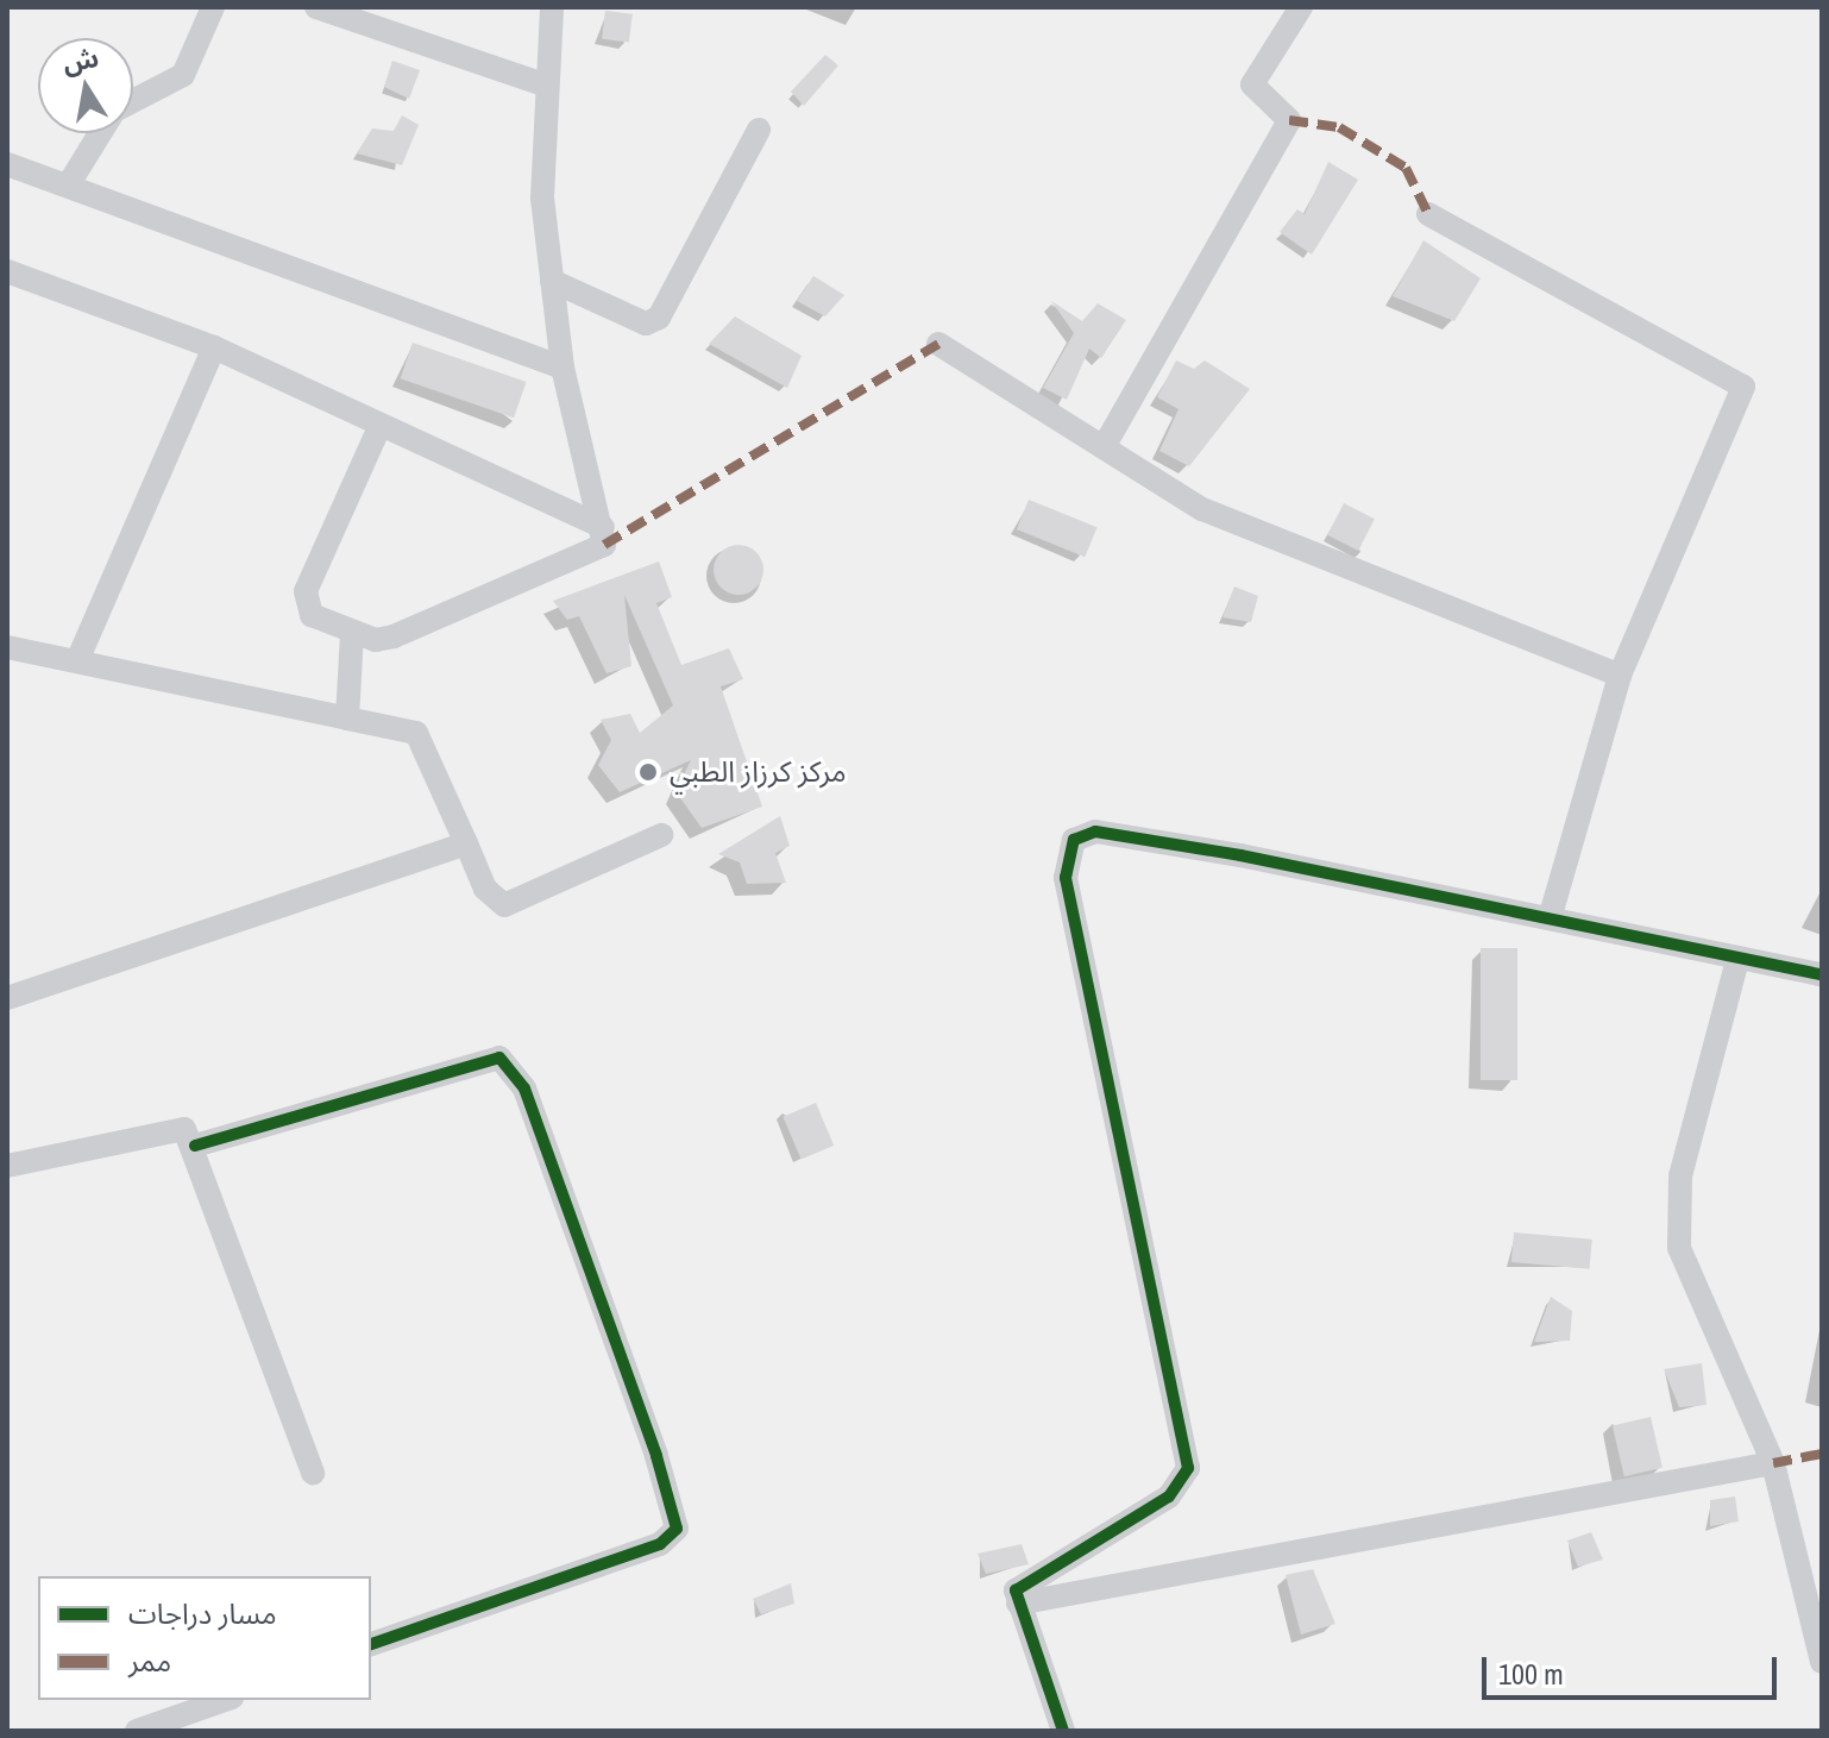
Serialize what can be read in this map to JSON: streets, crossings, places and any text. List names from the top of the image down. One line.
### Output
{"places":["مركز كرزاز الطبي"],"legend":["مسار دراجات","ممر"],"scale_bar":"100 m","north":"top"}
